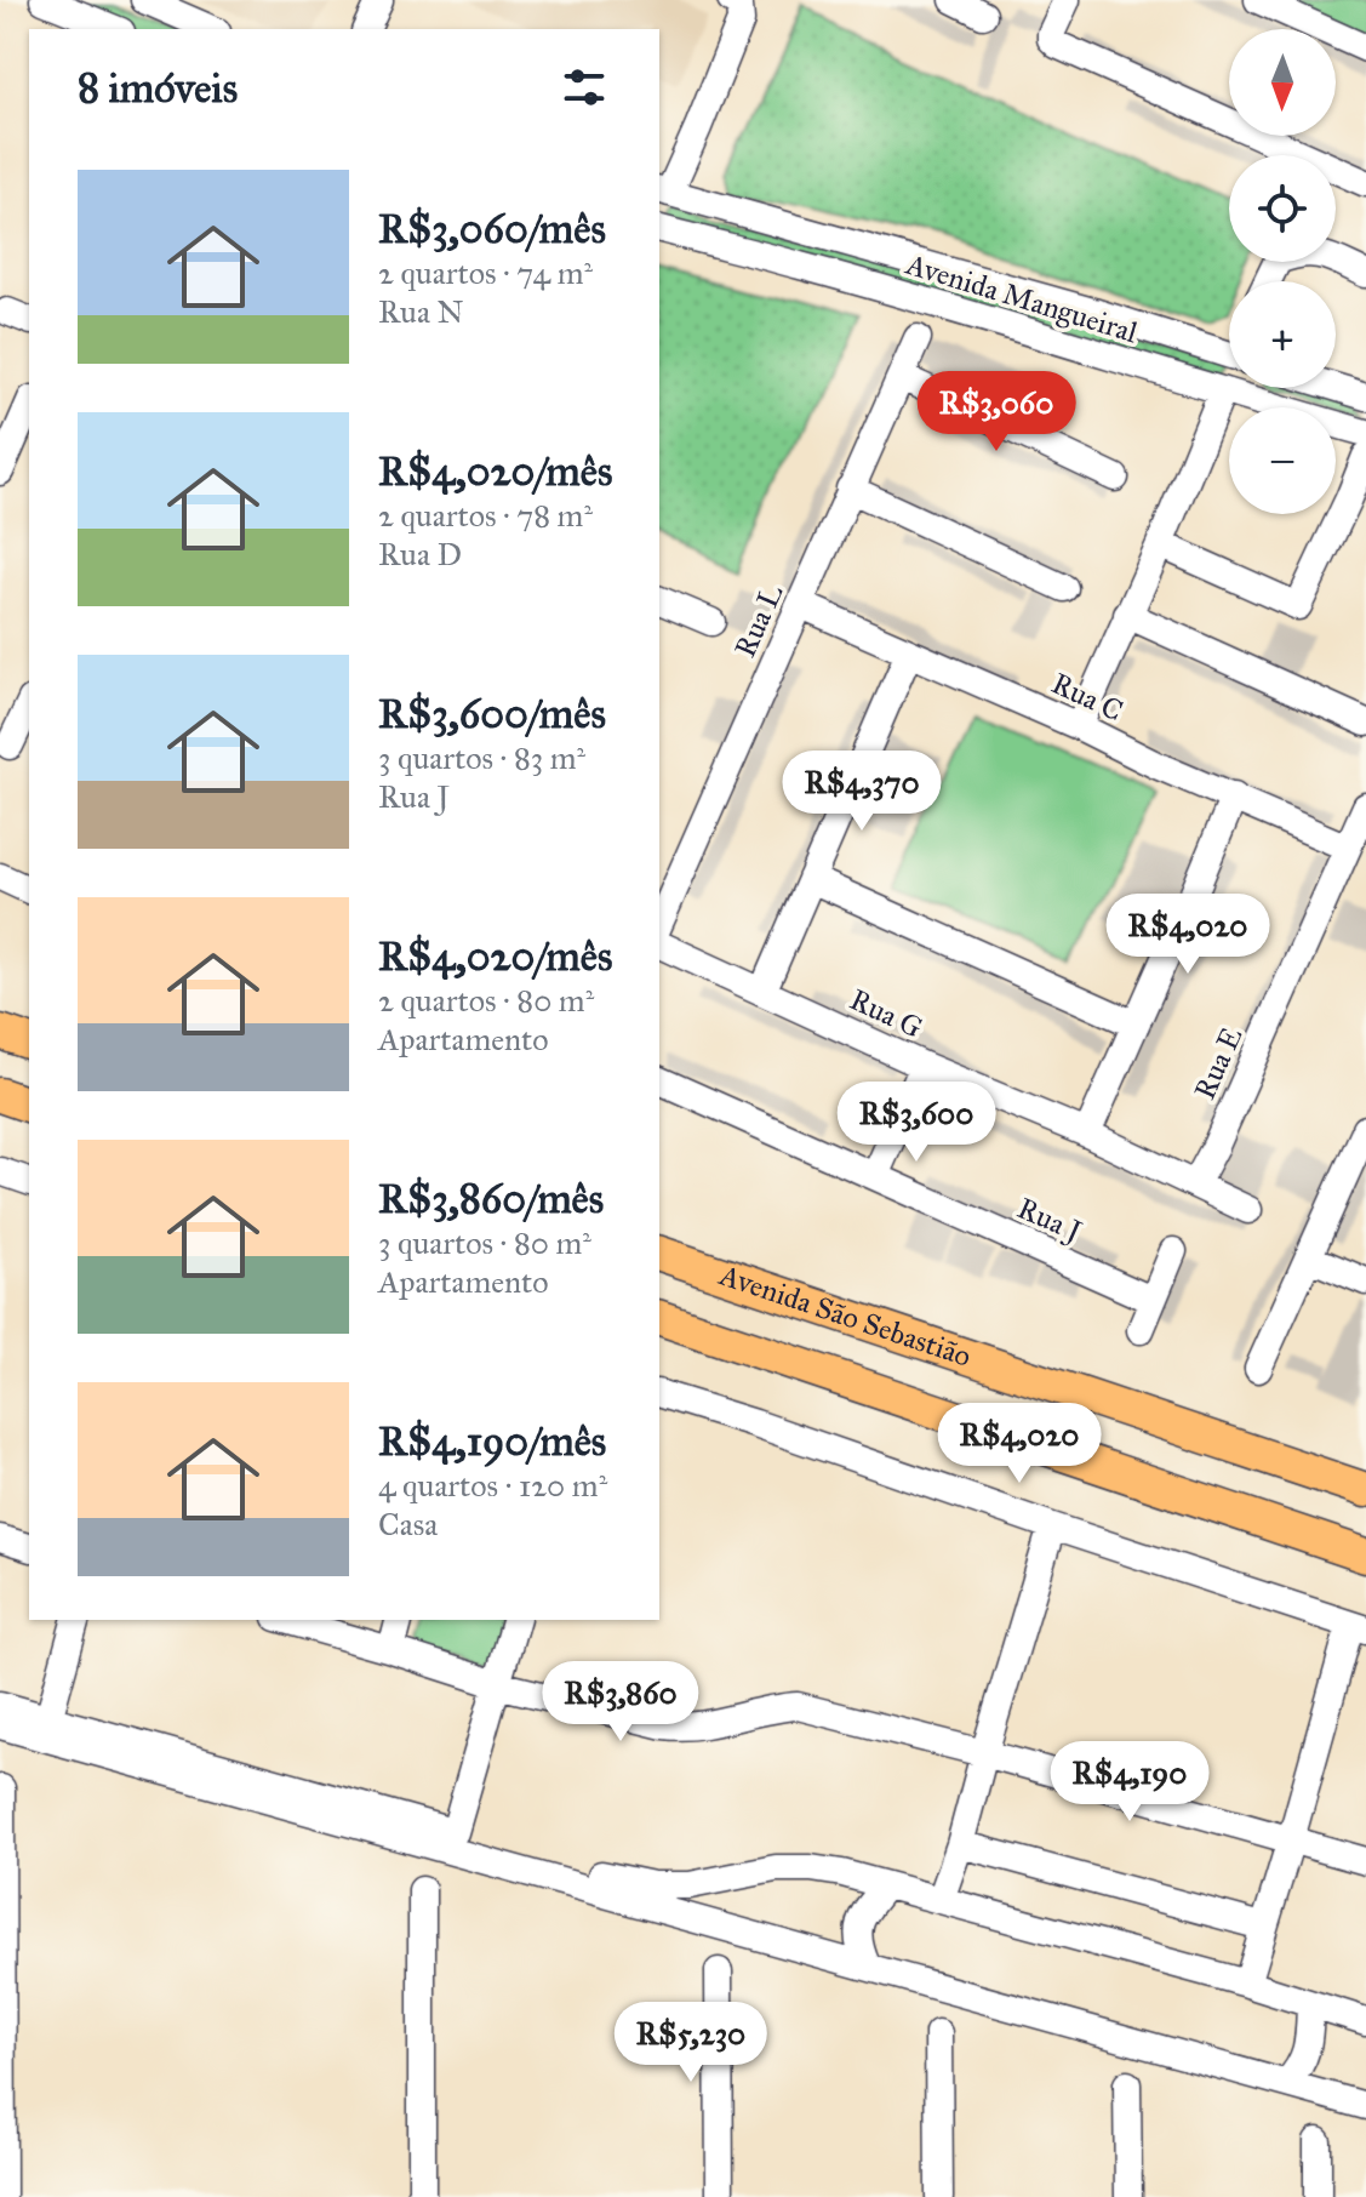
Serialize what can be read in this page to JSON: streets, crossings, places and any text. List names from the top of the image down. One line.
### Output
{"streets":{"main road":["Avenida São Sebastião"],"street":["Avenida Mangueiral","Rua L","Rua C","Rua G","Rua E","Rua J"]},"crossings":[["Rua L","Rua C"],["Rua C","Rua E"],["Rua G","Rua E"]],"north":"bottom","page":{"map_buttons":["+","−"],"heading":"8 imóveis","list":[{"name":"R$3,060/mês","note":"2 quartos · 74 m² · Rua N"},{"name":"R$4,020/mês","note":"2 quartos · 78 m² · Rua D"},{"name":"R$3,600/mês","note":"3 quartos · 83 m² · Rua J"},{"name":"R$4,020/mês","note":"2 quartos · 80 m² · Apartamento"},{"name":"R$3,860/mês","note":"3 quartos · 80 m² · Apartamento"},{"name":"R$4,190/mês","note":"4 quartos · 120 m² · Casa"}],"price":["R$3,060","R$4,370","R$4,020","R$3,600","R$4,020","R$3,860","R$4,190","R$5,230"]}}
